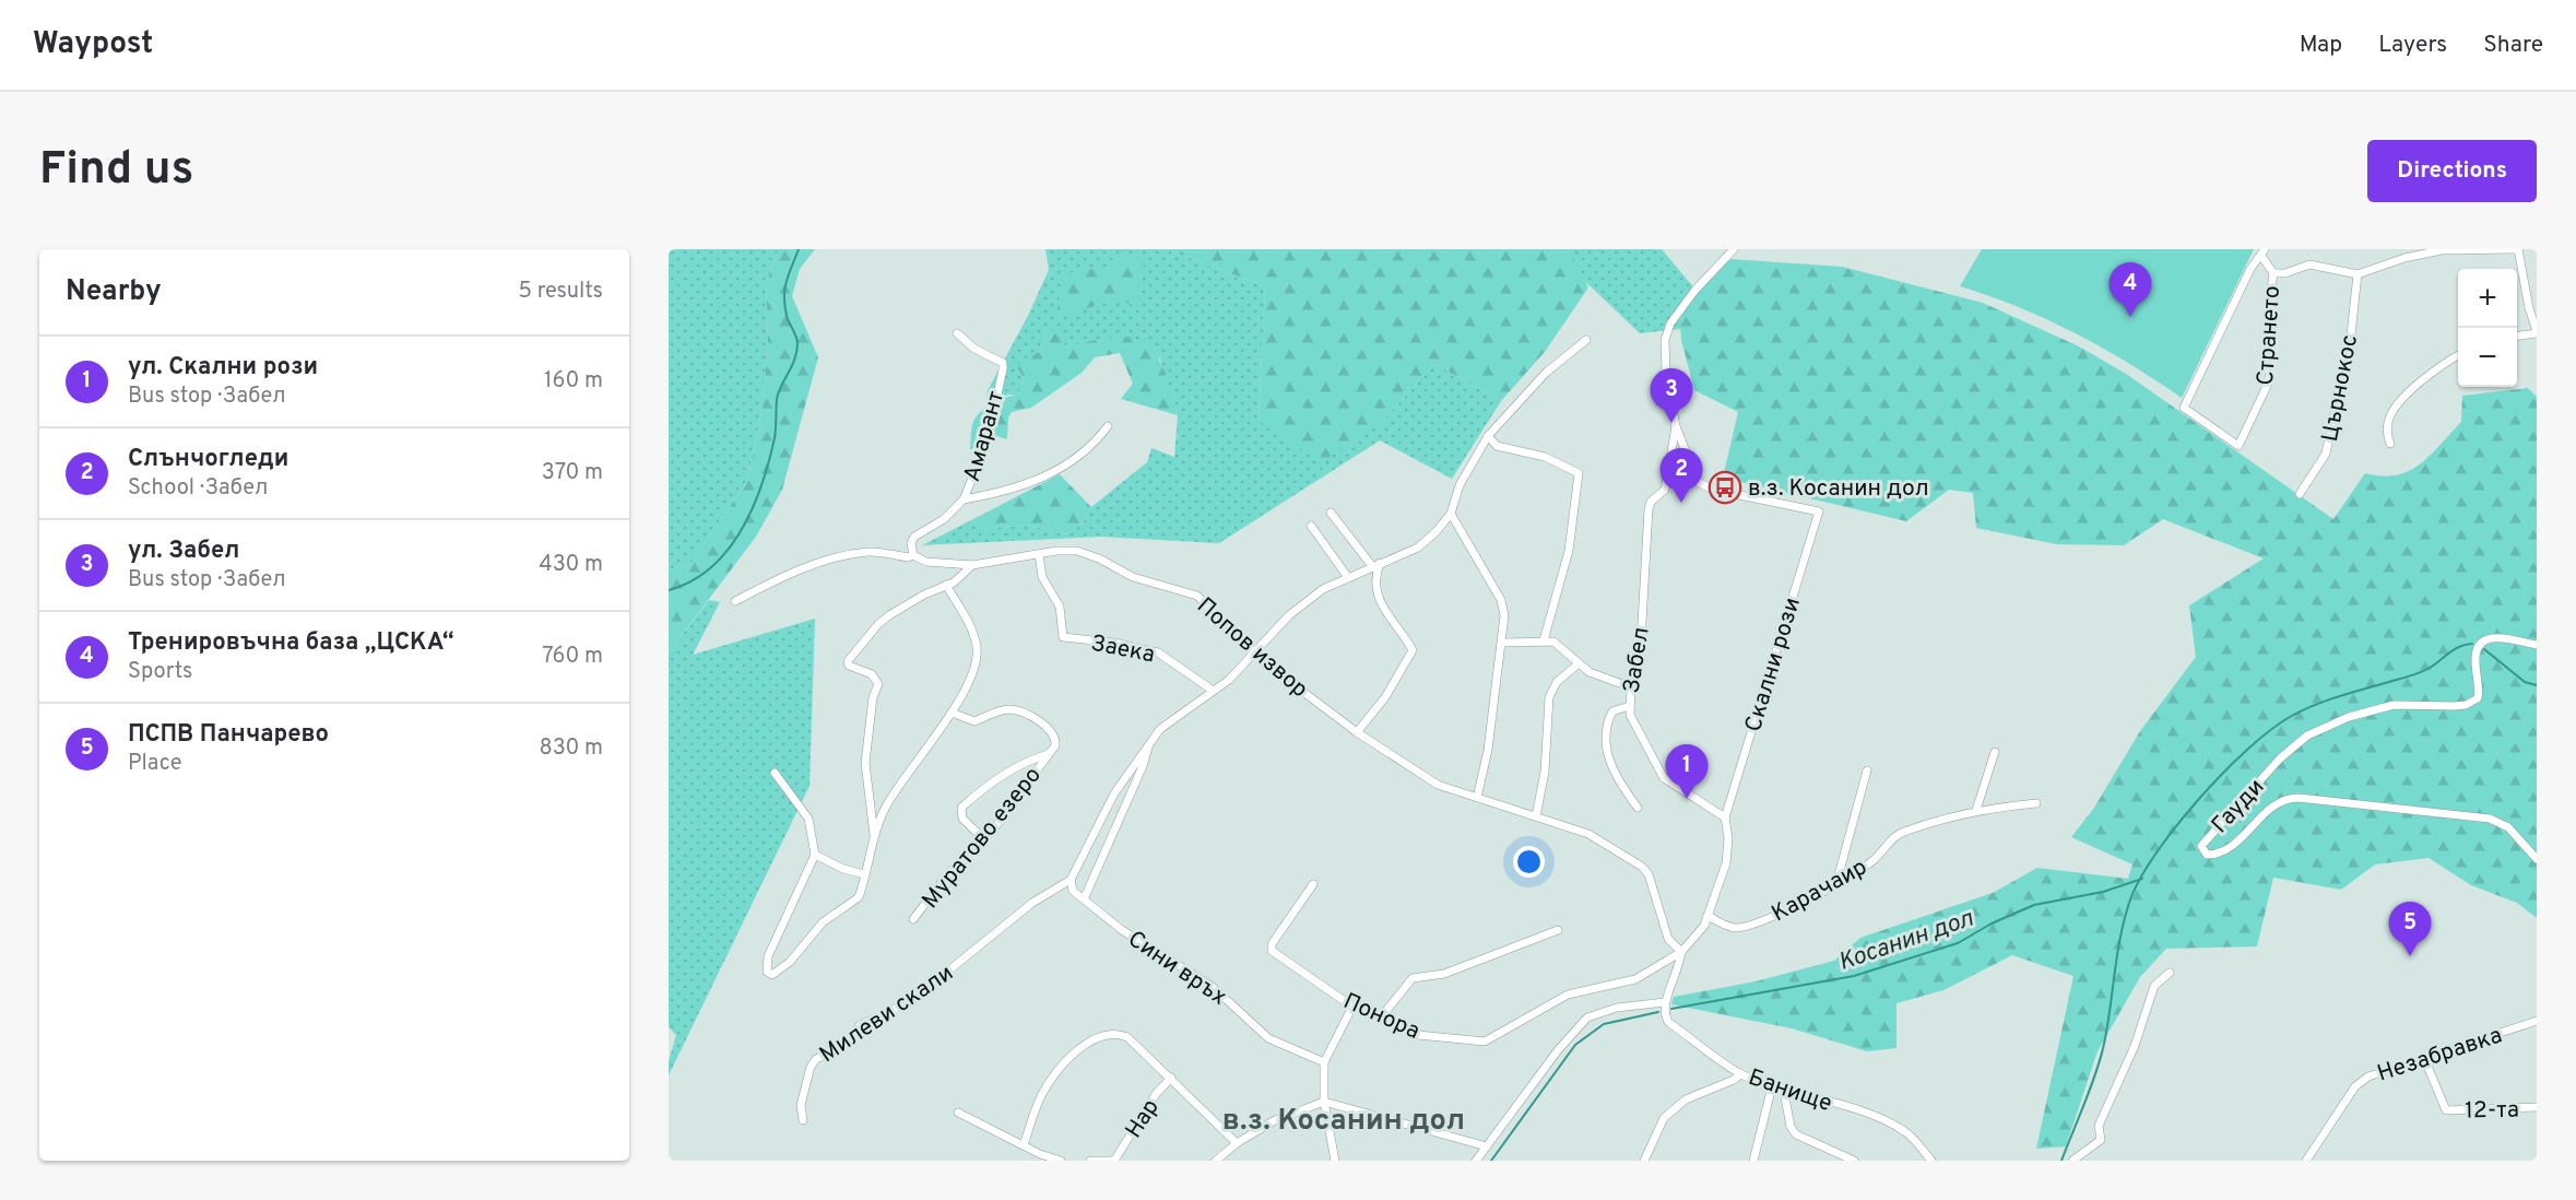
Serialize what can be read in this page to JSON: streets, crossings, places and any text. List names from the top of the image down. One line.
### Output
{"streets":{"street":["Странето","Църнокос","Амарант","Попов извор","Заека","Забел","Скални рози","Гауди","Муратово езеро","Карачаир","Сини връх","Милеви скали","Понора","Незабравка","Банище","12-та","Нар"]},"crossings":[["Странето","Църнокос"],["Попов извор","Заека"],["Попов извор","Понора"],["Забел","Скални рози"],["Сини връх","Милеви скали"],["Незабравка","12-та"]],"districts":["в.з. Косанин дол"],"water":["Косанин дол"],"places":{"bus stop":["в.з. Косанин дол"]},"page":{"header":"Waypost","nav":["Map","Layers","Share"],"buttons":"Directions","title":"Find us","heading":["Nearby","5 results"],"pins":["4","3","2","1","5"],"map_buttons":["+","−"],"list":[{"mark":"1","name":"ул. Скални рози","note":"Bus stop · Забел","value":"160 m"},{"mark":"2","name":"Слънчогледи","note":"School · Забел","value":"370 m"},{"mark":"3","name":"ул. Забел","note":"Bus stop · Забел","value":"430 m"},{"mark":"4","name":"Тренировъчна база „ЦСКА“","note":"Sports","value":"760 m"},{"mark":"5","name":"ПСПВ Панчарево","note":"Place","value":"830 m"}]}}
